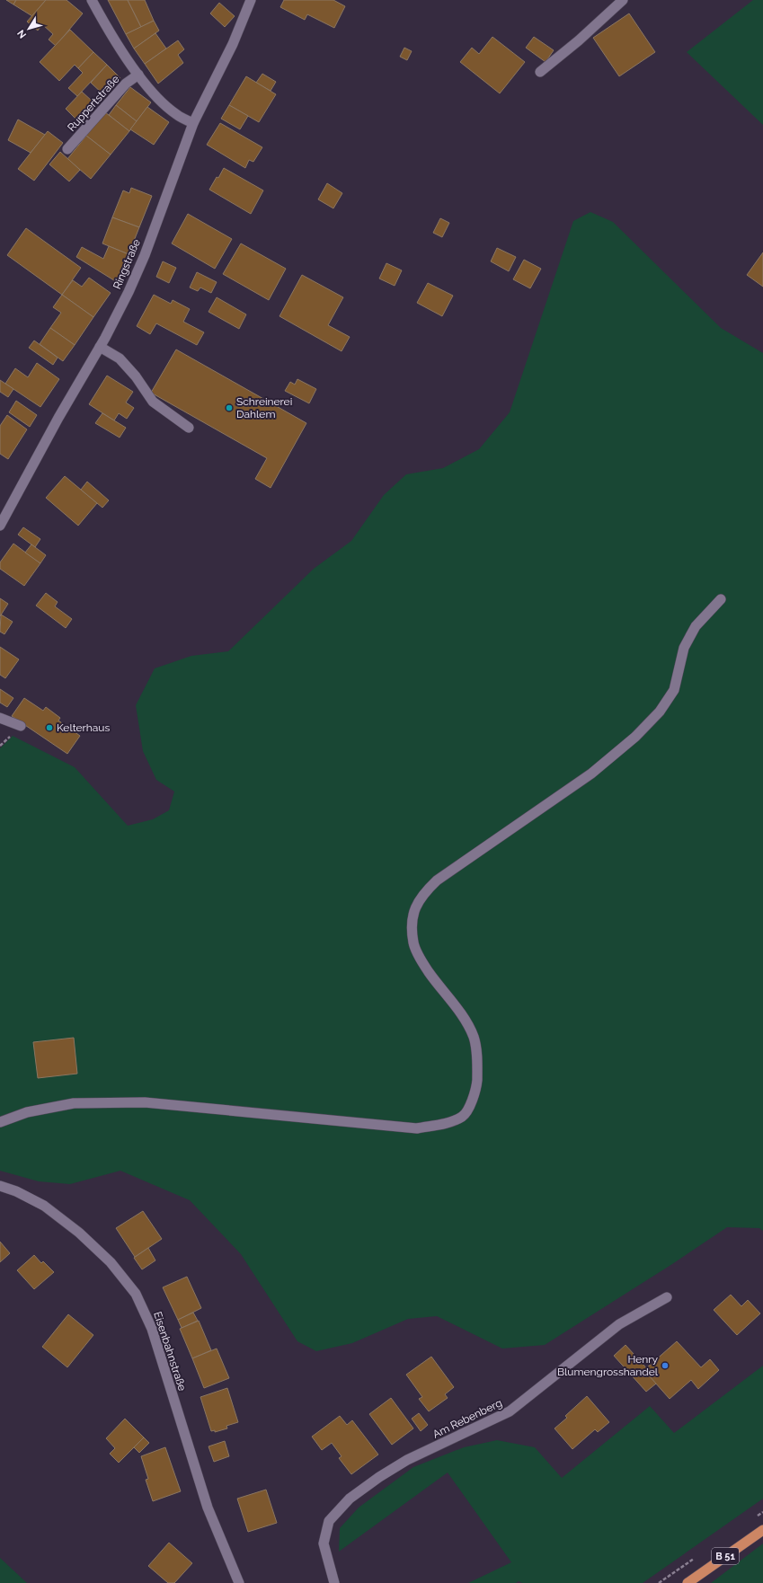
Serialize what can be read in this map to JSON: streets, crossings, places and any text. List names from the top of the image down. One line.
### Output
{"streets":{"main road":["B 51"],"street":["Ruppertstraße","Ringstraße","Eisenbahnstraße","Am Rebenberg"]},"places":["Schreinerei Dahlem","Kelterhaus","Henry Blumengrosshandel"],"north":"bottom left"}
